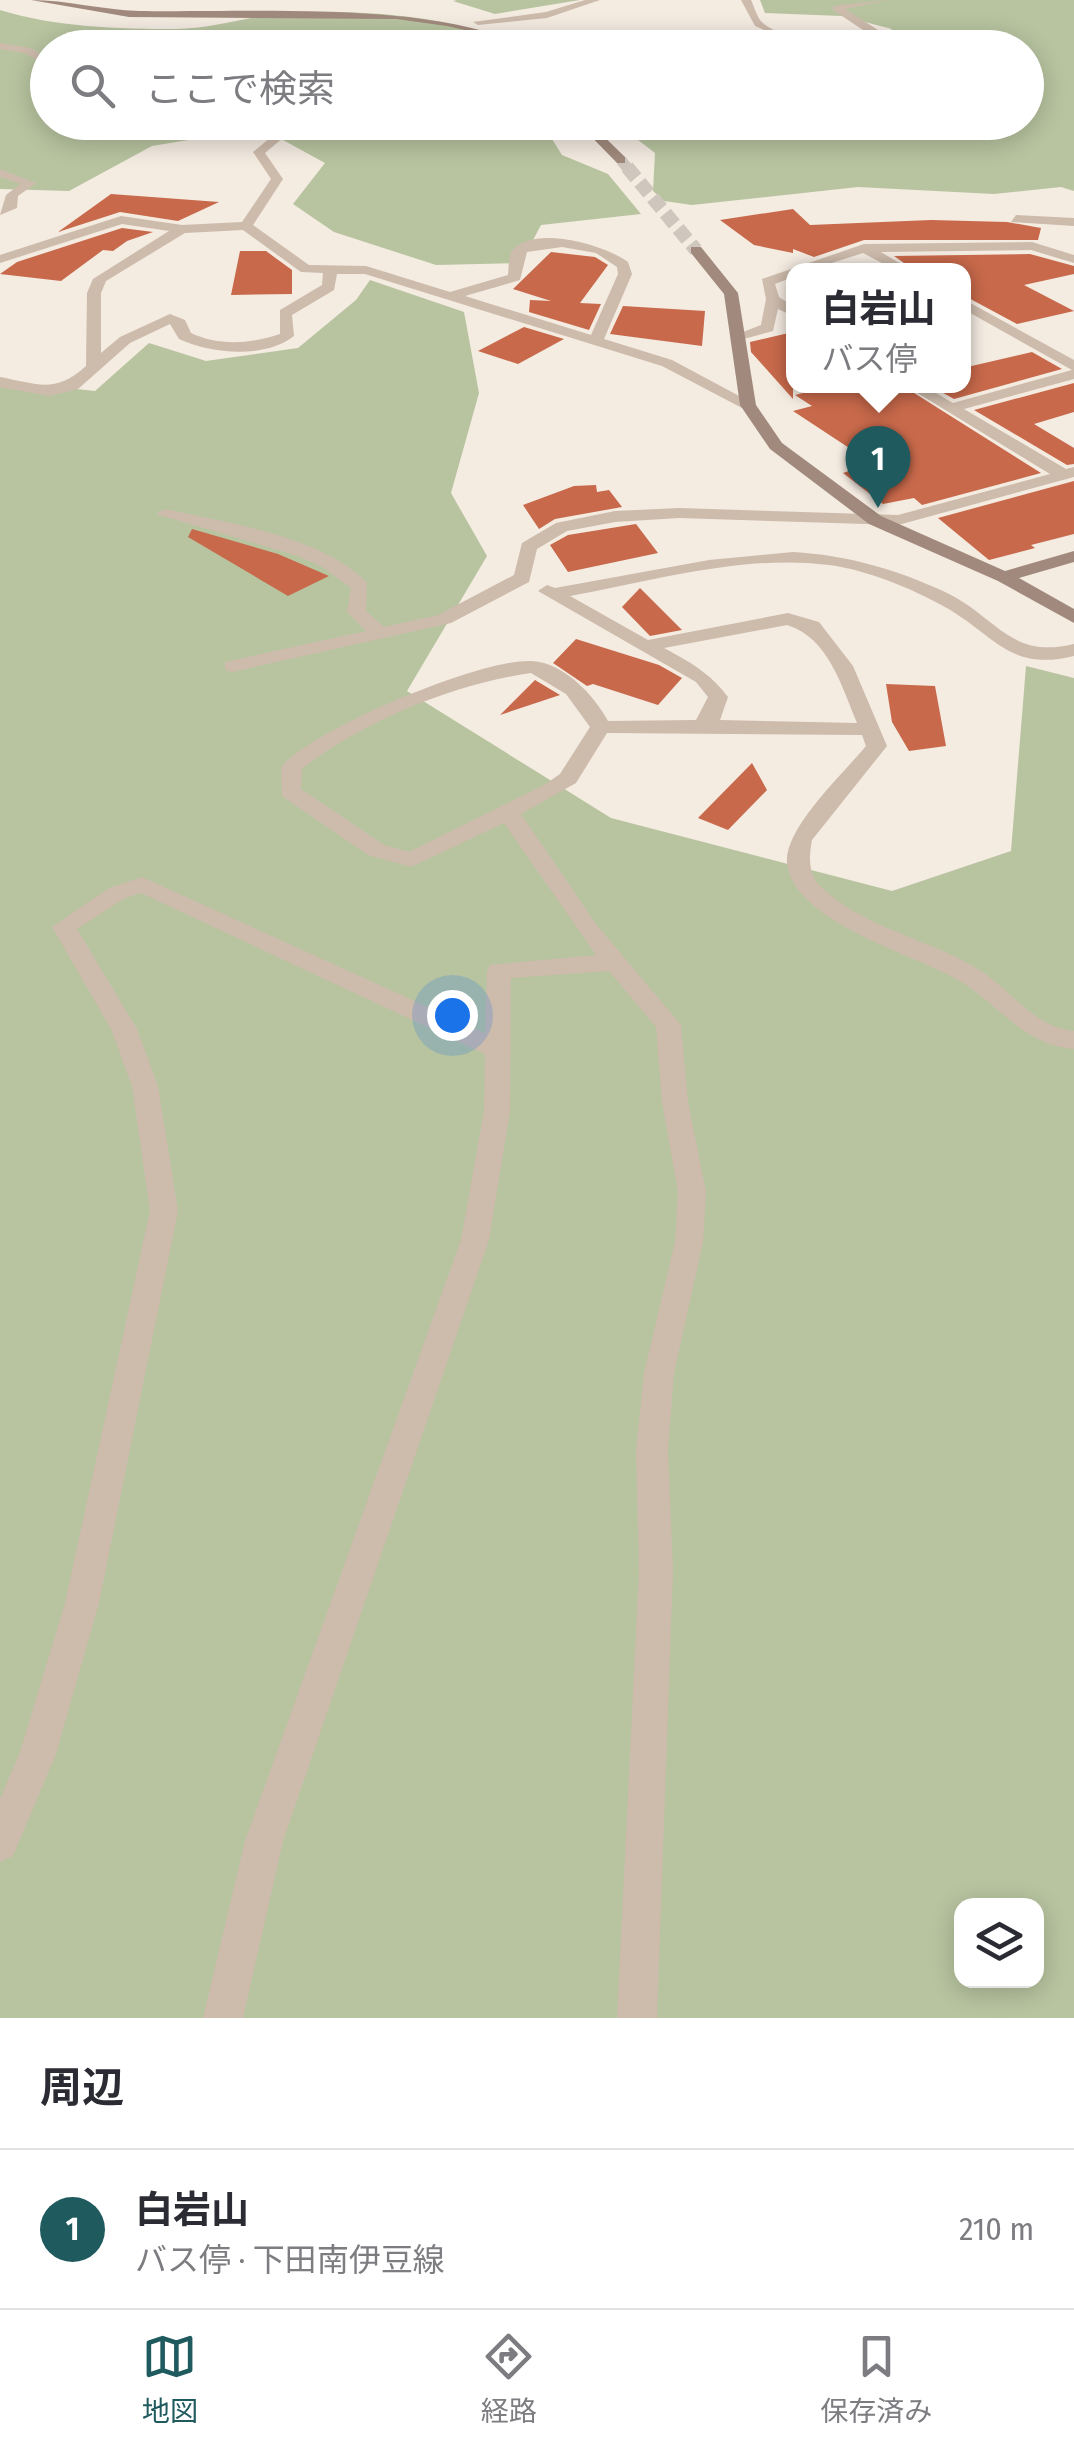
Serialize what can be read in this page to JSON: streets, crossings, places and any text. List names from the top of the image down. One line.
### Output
{"page":{"search":"ここで検索","popup":["白岩山","バス停"],"pins":"1","heading":"周辺","list":[{"mark":"1","name":"白岩山","note":"バス停 · 下田南伊豆線","value":"210 m"}],"nav":["地図","経路","保存済み"]}}
